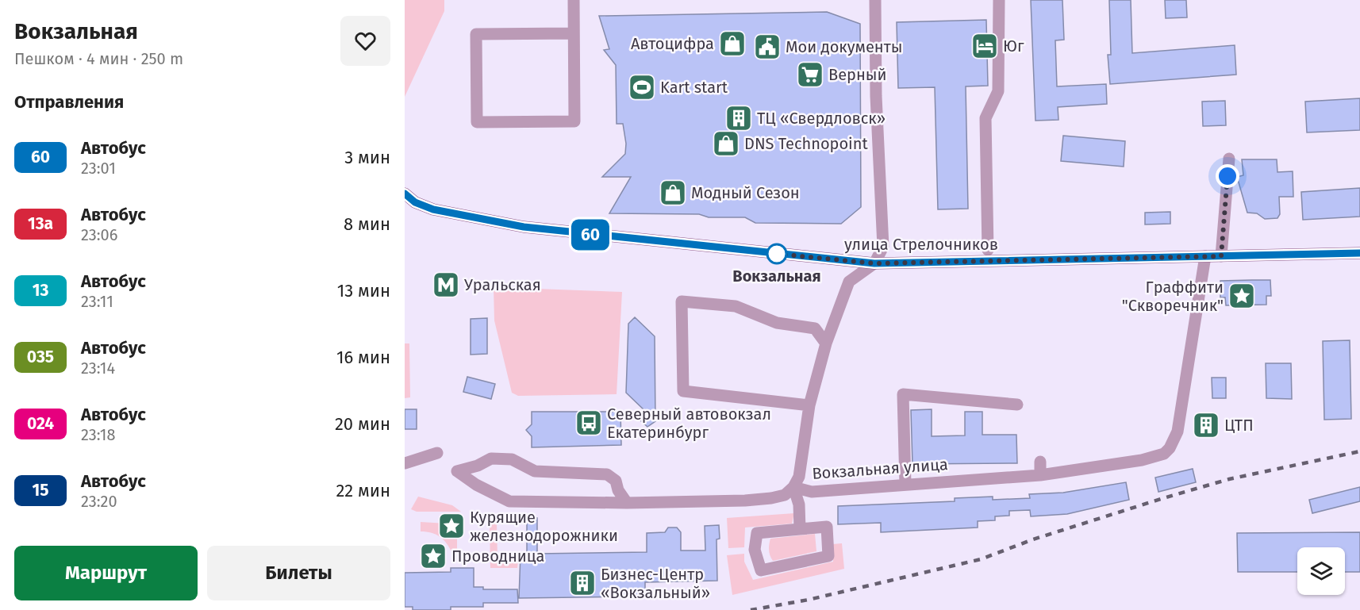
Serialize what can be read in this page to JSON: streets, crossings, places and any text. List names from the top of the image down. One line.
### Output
{"streets":{"main road":["улица Стрелочников"],"street":["Вокзальная улица"]},"crossings":[["улица Стрелочников","Вокзальная улица"]],"places":{"shop":["Автоцифра","DNS Technopoint","Модный Сезон"],"hotel":["Юг"],"public building":["Мои документы"],"supermarket":["Верный"],"sports":["Kart start"],"building":["ТЦ «Свердловск»","ЦТП","Бизнес-Центр «Вокзальный»"],"other":["Вокзальная"],"metro station":["Уральская"],"place":["Граффити \"Скворечник\"","Курящие железнодорожники","Проводница"],"bus stop":["Северный автовокзал Екатеринбург"]},"lines":["bus line 60"],"page":{"heading":[["Вокзальная","Пешком · 4 мин · 250 m"],"Отправления"],"on_map":"60","list":[{"mark":"60","name":"Автобус","note":"23:01","value":"3 мин"},{"mark":"13а","name":"Автобус","note":"23:06","value":"8 мин"},{"mark":"13","name":"Автобус","note":"23:11","value":"13 мин"},{"mark":"035","name":"Автобус","note":"23:14","value":"16 мин"},{"mark":"024","name":"Автобус","note":"23:18","value":"20 мин"},{"mark":"15","name":"Автобус","note":"23:20","value":"22 мин"}],"buttons":["Маршрут","Билеты"]}}
